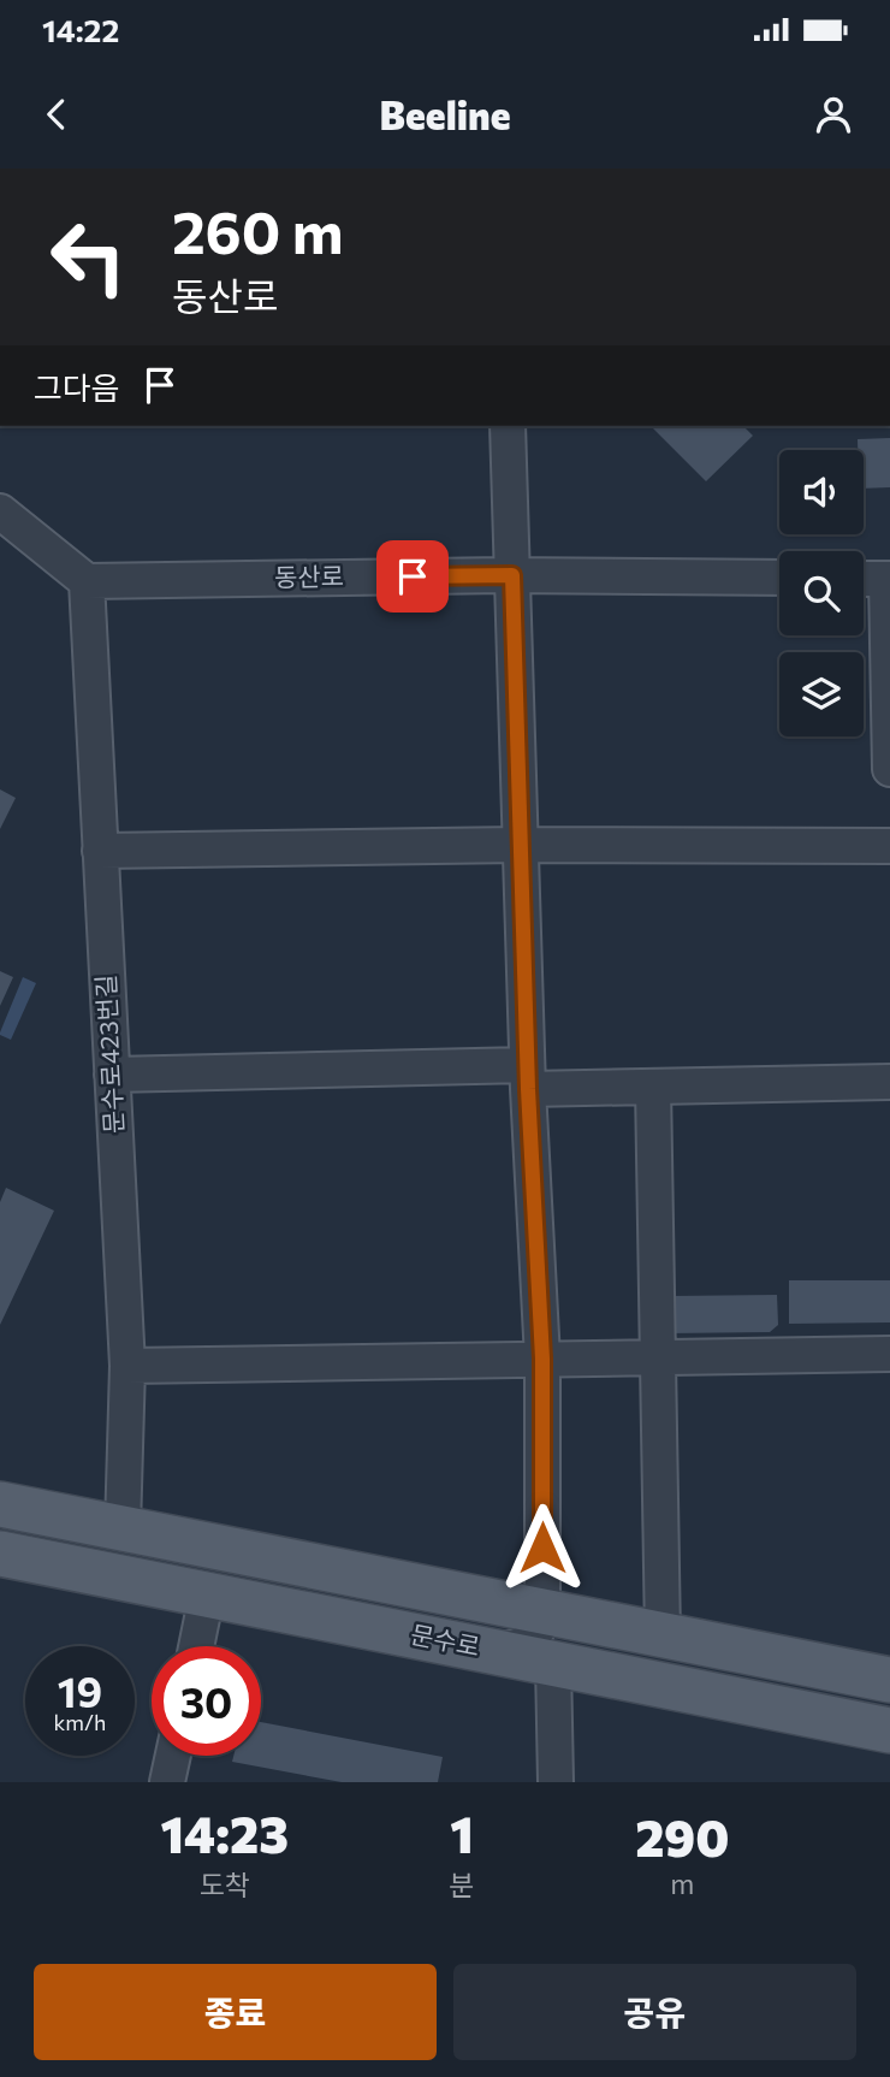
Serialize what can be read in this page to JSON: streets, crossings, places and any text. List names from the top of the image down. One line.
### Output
{"streets":{"main road":["문수로"],"street":["동산로","문수로423번길"]},"crossings":[["동산로","문수로423번길"],["문수로423번길","문수로"]],"page":{"status":"14:22","header":"Beeline","turn":["260 m","동산로"],"then":"그다음","speed":"19 km/h","limit":"30","eta":["14:23","도착","1","분","290","m"],"buttons":["종료","공유"]}}
